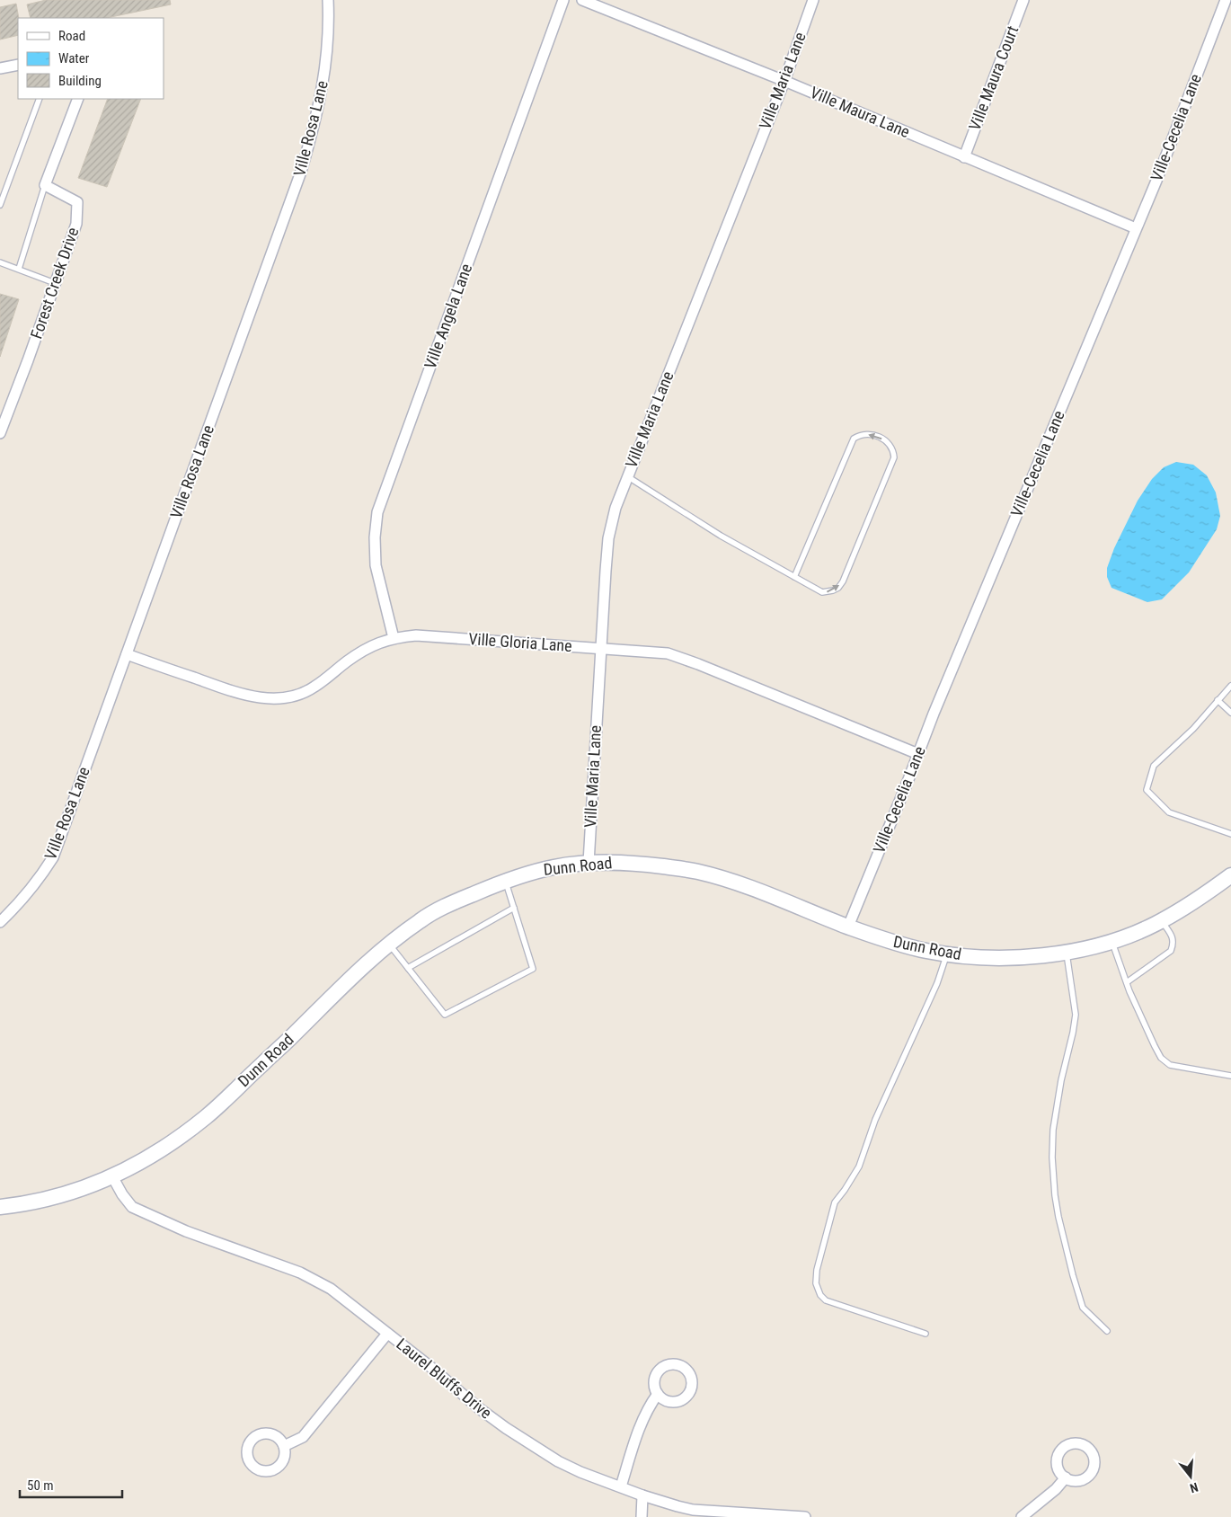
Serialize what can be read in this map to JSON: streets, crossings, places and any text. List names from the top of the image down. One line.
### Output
{"streets":{"street":["Ville Maura Court","Ville Maria Lane","Ville Maura Lane","Ville-Cecelia Lane","Ville Rosa Lane","Forest Creek Drive","Ville Angela Lane","Ville Gloria Lane","Dunn Road","Laurel Bluffs Drive"]},"crossings":[["Ville Maura Court","Ville Maura Lane"],["Ville Maria Lane","Ville Maura Lane"],["Ville Maria Lane","Ville Gloria Lane"],["Ville Maria Lane","Dunn Road"],["Ville Maura Lane","Ville-Cecelia Lane"],["Ville-Cecelia Lane","Ville Gloria Lane"],["Ville-Cecelia Lane","Dunn Road"],["Ville Rosa Lane","Ville Gloria Lane"],["Ville Angela Lane","Ville Gloria Lane"],["Dunn Road","Laurel Bluffs Drive"]],"legend":["Road","Water","Building"],"scale_bar":"50 m","north":"bottom"}
